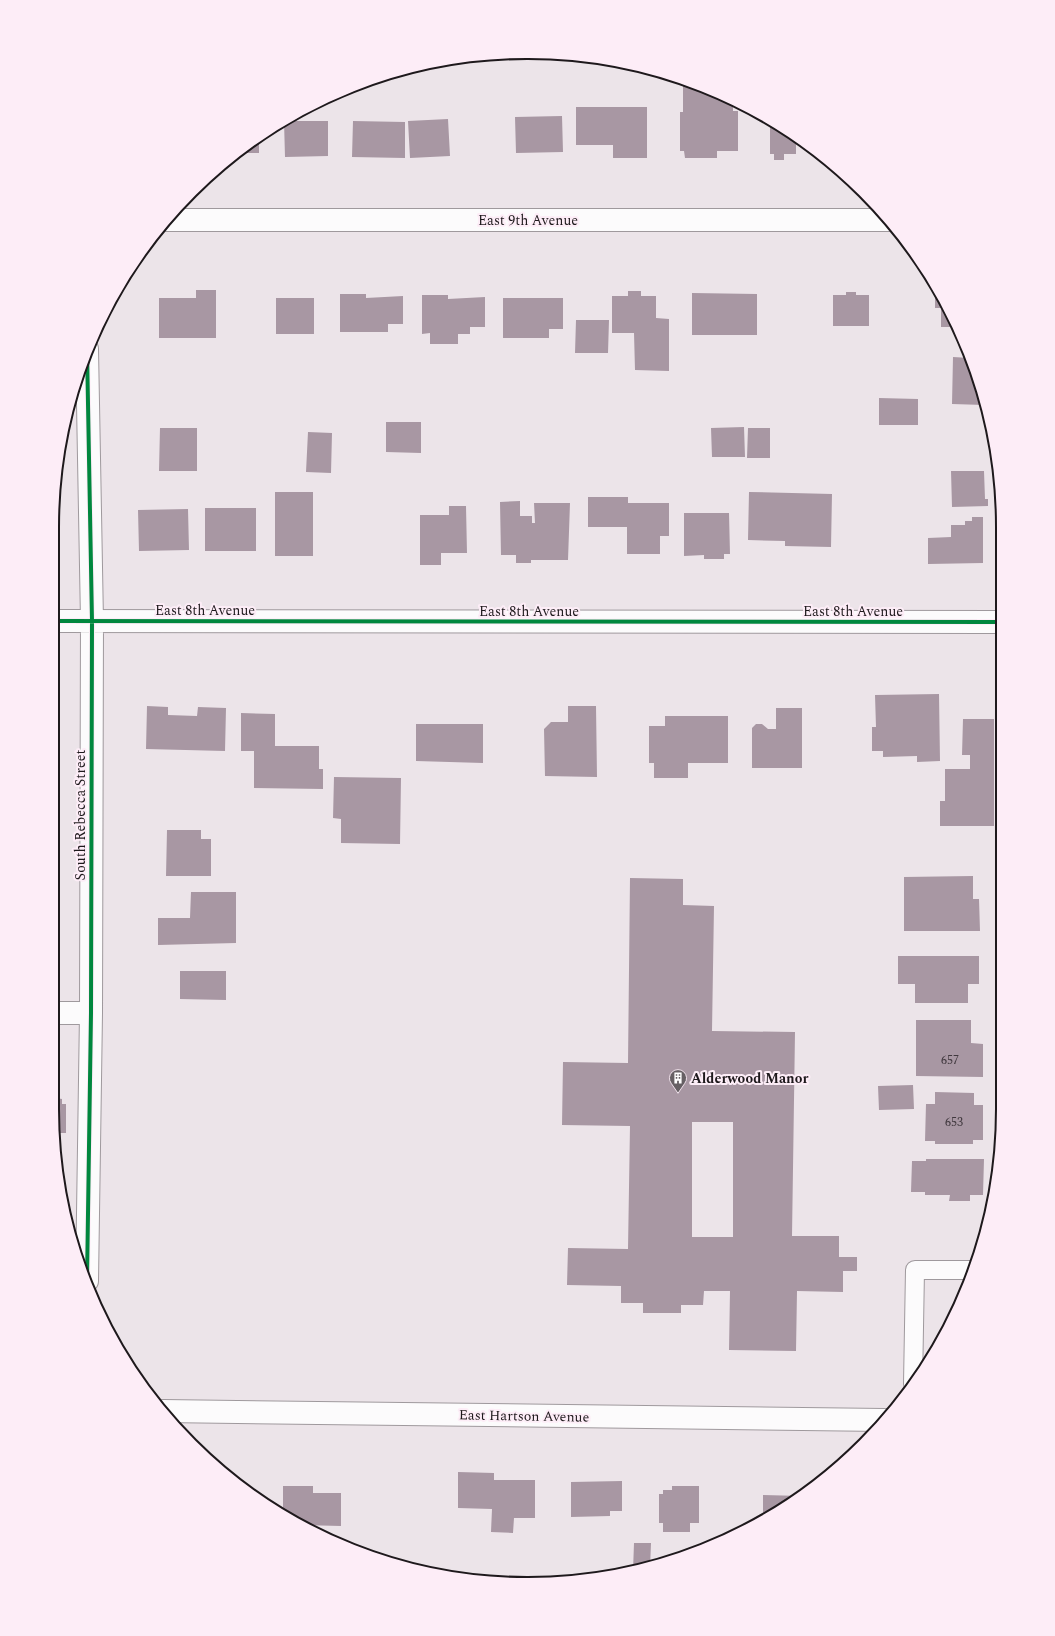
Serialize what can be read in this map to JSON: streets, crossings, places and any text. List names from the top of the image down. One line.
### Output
{"streets":{"street":["East 9th Avenue","East 8th Avenue","South Rebecca Street","East Hartson Avenue"]},"crossings":[["East 8th Avenue","South Rebecca Street"]],"places":{"building":["Alderwood Manor"]},"house_numbers":["657","653"]}
